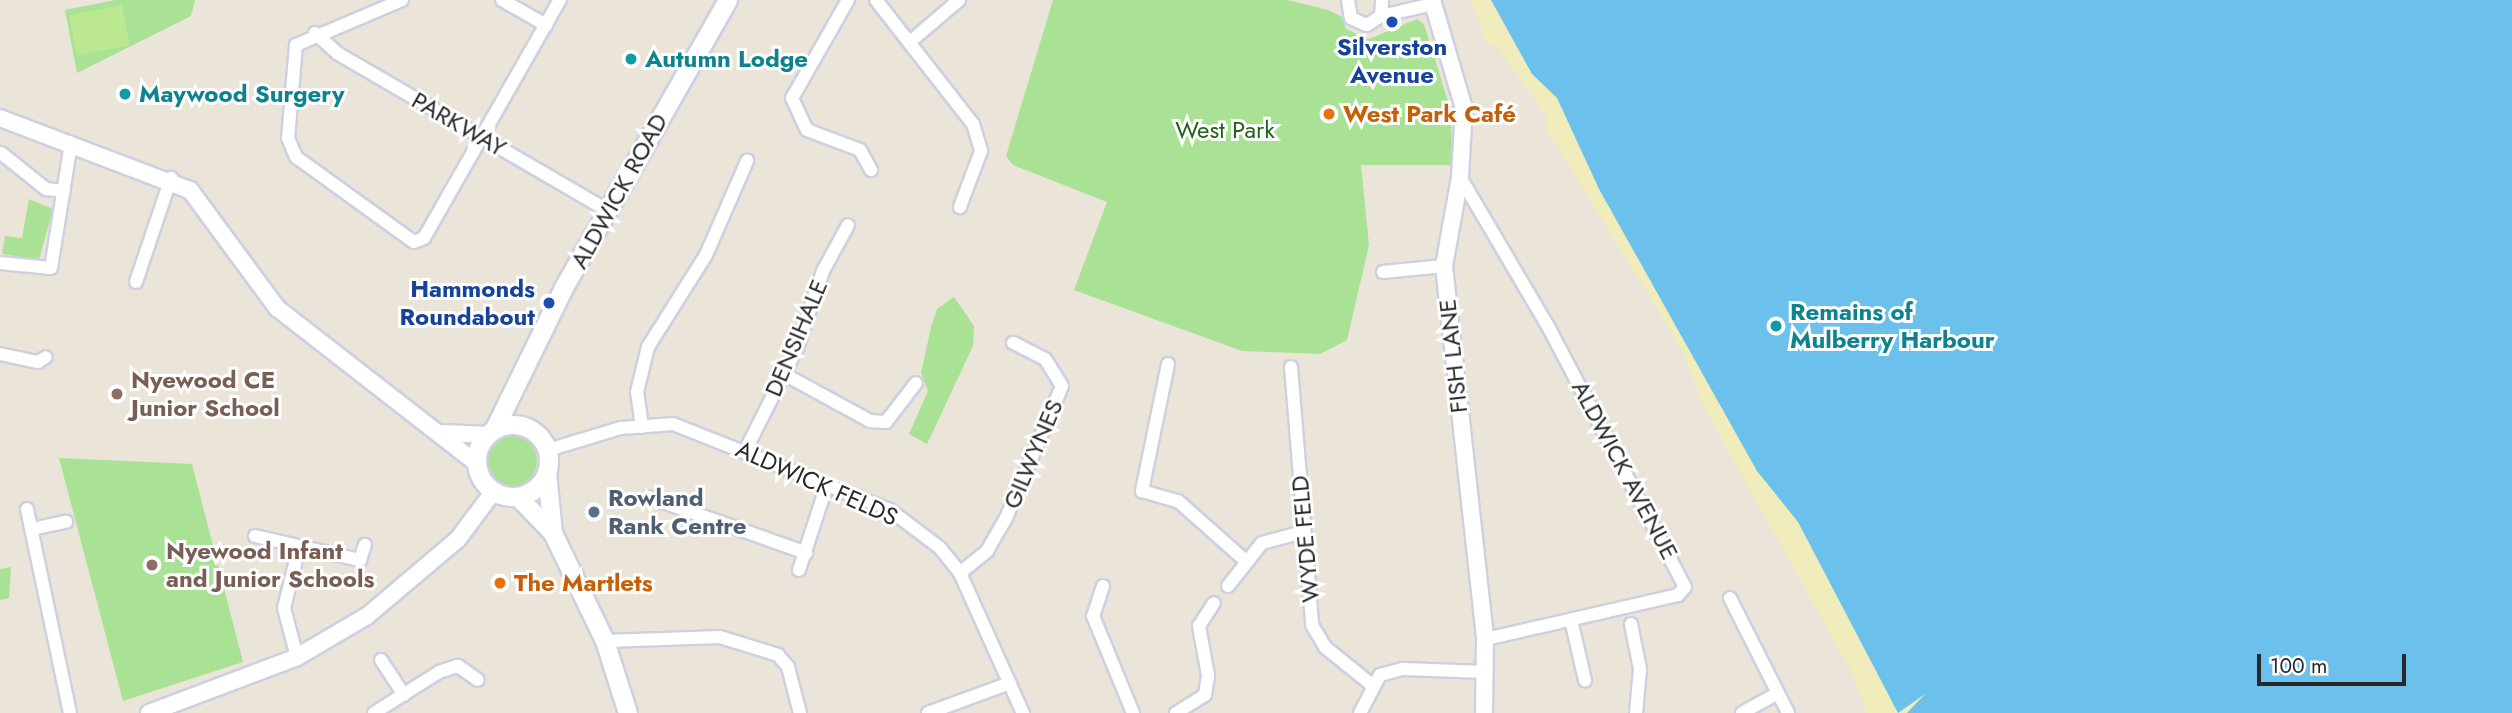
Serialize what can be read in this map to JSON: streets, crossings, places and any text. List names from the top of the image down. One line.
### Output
{"streets":{"main road":["ALDWICK ROAD"],"street":["PARKWAY","DENSIHALE","FISH LANE","GILWYNES","ALDWICK AVENUE","ALDWICK FELDS","WYDE FELD"]},"crossings":[["PARKWAY","ALDWICK ROAD"],["ALDWICK ROAD","ALDWICK FELDS"],["DENSIHALE","ALDWICK FELDS"],["FISH LANE","ALDWICK AVENUE"],["GILWYNES","ALDWICK FELDS"]],"parks":["West Park"],"places":["Silverston Avenue","Autumn Lodge","Maywood Surgery","West Park Café","Hammonds Roundabout","Remains of Mulberry Harbour","Nyewood CE Junior School","Rowland Rank Centre","Nyewood Infant and Junior Schools","The Martlets"],"scale_bar":"100 m"}
